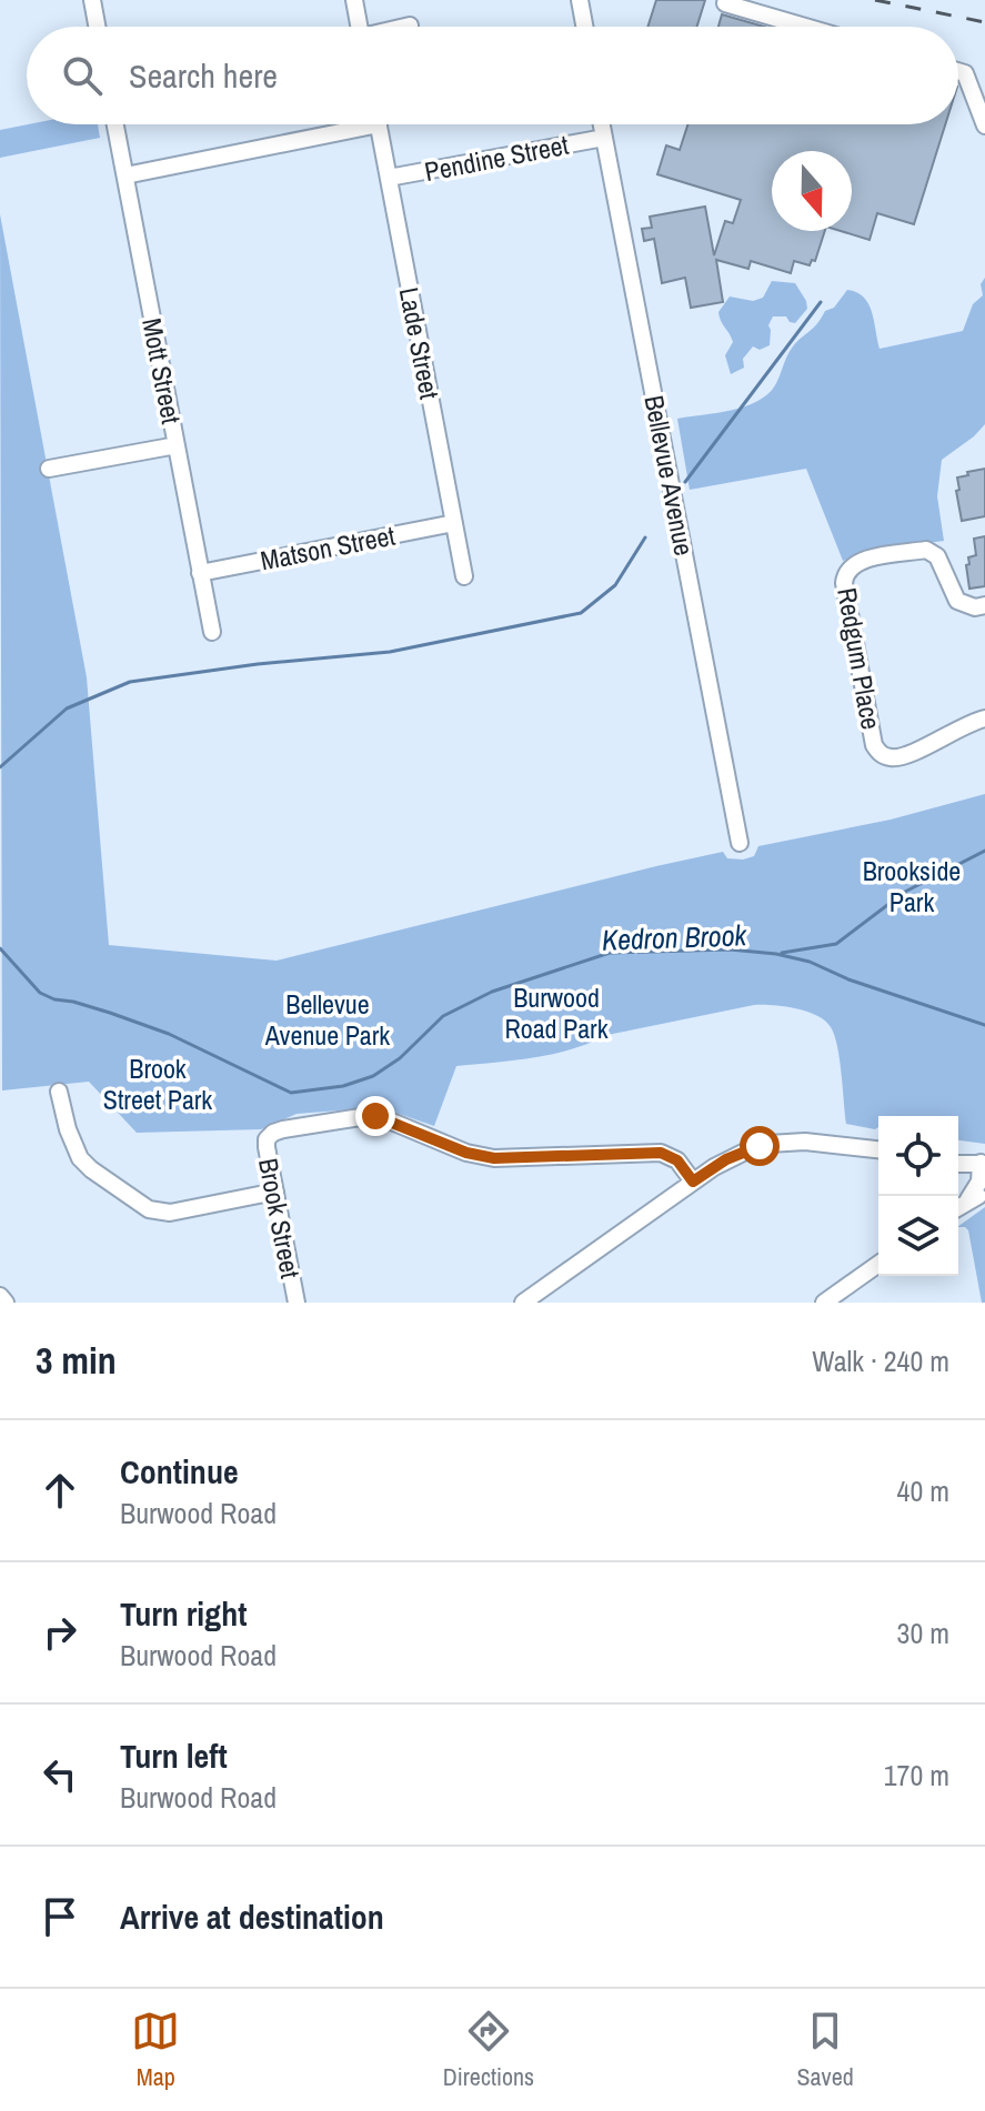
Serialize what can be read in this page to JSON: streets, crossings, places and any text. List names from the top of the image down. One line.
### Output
{"streets":{"street":["Pendine Street","Lade Street","Mott Street","Bellevue Avenue","Matson Street","Redgum Place","Brook Street"]},"crossings":[["Pendine Street","Lade Street"],["Pendine Street","Bellevue Avenue"],["Lade Street","Matson Street"],["Mott Street","Matson Street"]],"water":["Kedron Brook"],"parks":["Brookside Park","Burwood Road Park","Bellevue Avenue Park","Brook Street Park"],"north":"bottom","page":{"search":"Search here","heading":["3 min","Walk · 240 m"],"list":[["Continue","Burwood Road","40 m"],["Turn right","Burwood Road","30 m"],["Turn left","Burwood Road","170 m"],"Arrive at destination"],"nav":["Map","Directions","Saved"]}}
